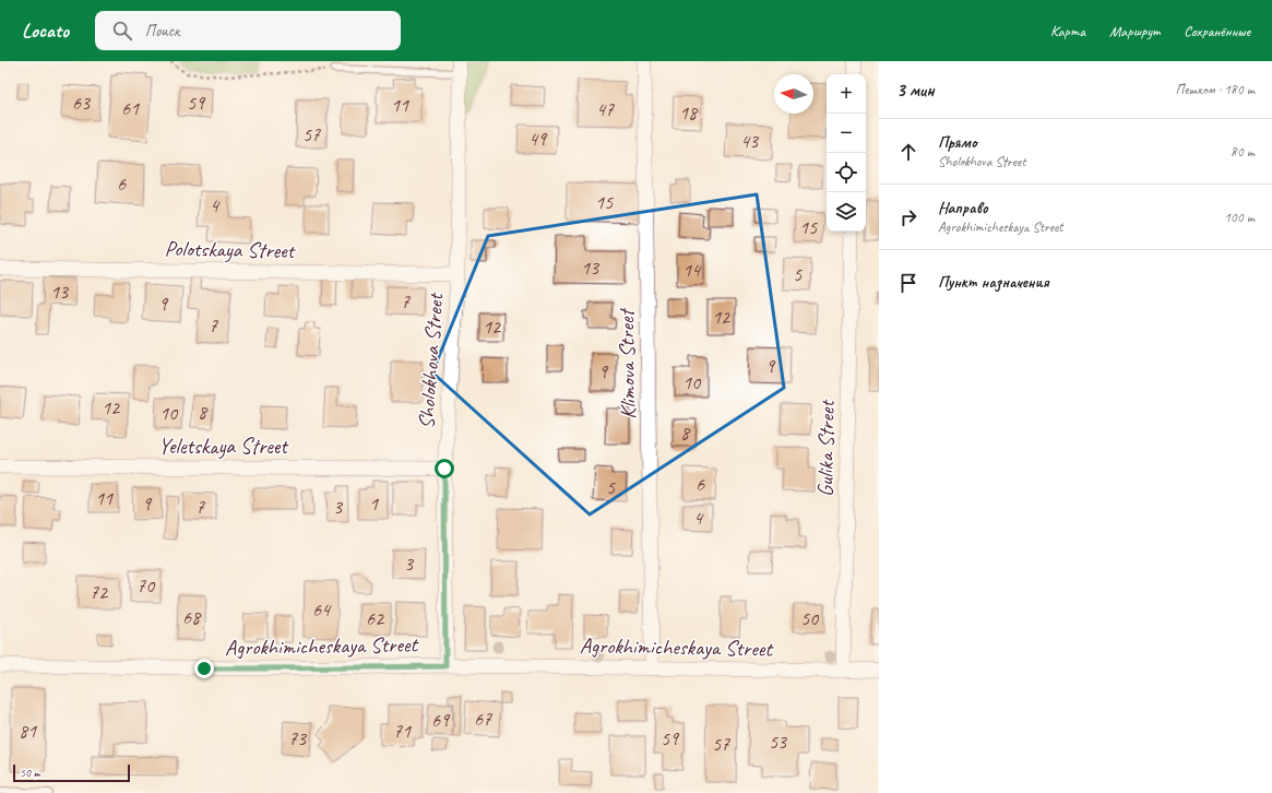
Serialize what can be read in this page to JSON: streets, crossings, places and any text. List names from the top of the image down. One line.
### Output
{"streets":{"street":["Polotskaya Street","Sholokhova Street","Klimova Street","Yeletskaya Street","Gulika Street","Agrokhimicheskaya Street"]},"crossings":[["Polotskaya Street","Sholokhova Street"],["Sholokhova Street","Yeletskaya Street"],["Sholokhova Street","Agrokhimicheskaya Street"],["Klimova Street","Agrokhimicheskaya Street"],["Gulika Street","Agrokhimicheskaya Street"]],"house_numbers":["63","59","11","61","47","18","57","49","43","6","15","4","15","13","14","5","13","7","9","12","7","12","9","9","10","12","8","10","8","6","5","11","9","1","7","3","4","3","70","72","64","68","62","50","67","69","81","71","73","59","53","57"],"scale_bar":"50 m","north":"left","page":{"header":"Locato","search":"Поиск","nav":["Карта","Маршрут","Сохранённые"],"heading":["3 мин","Пешком · 180 m"],"map_buttons":["+","−"],"list":[["Прямо","Sholokhova Street","80 m"],["Направо","Agrokhimicheskaya Street","100 m"],"Пункт назначения"],"scale":"50 m"}}
